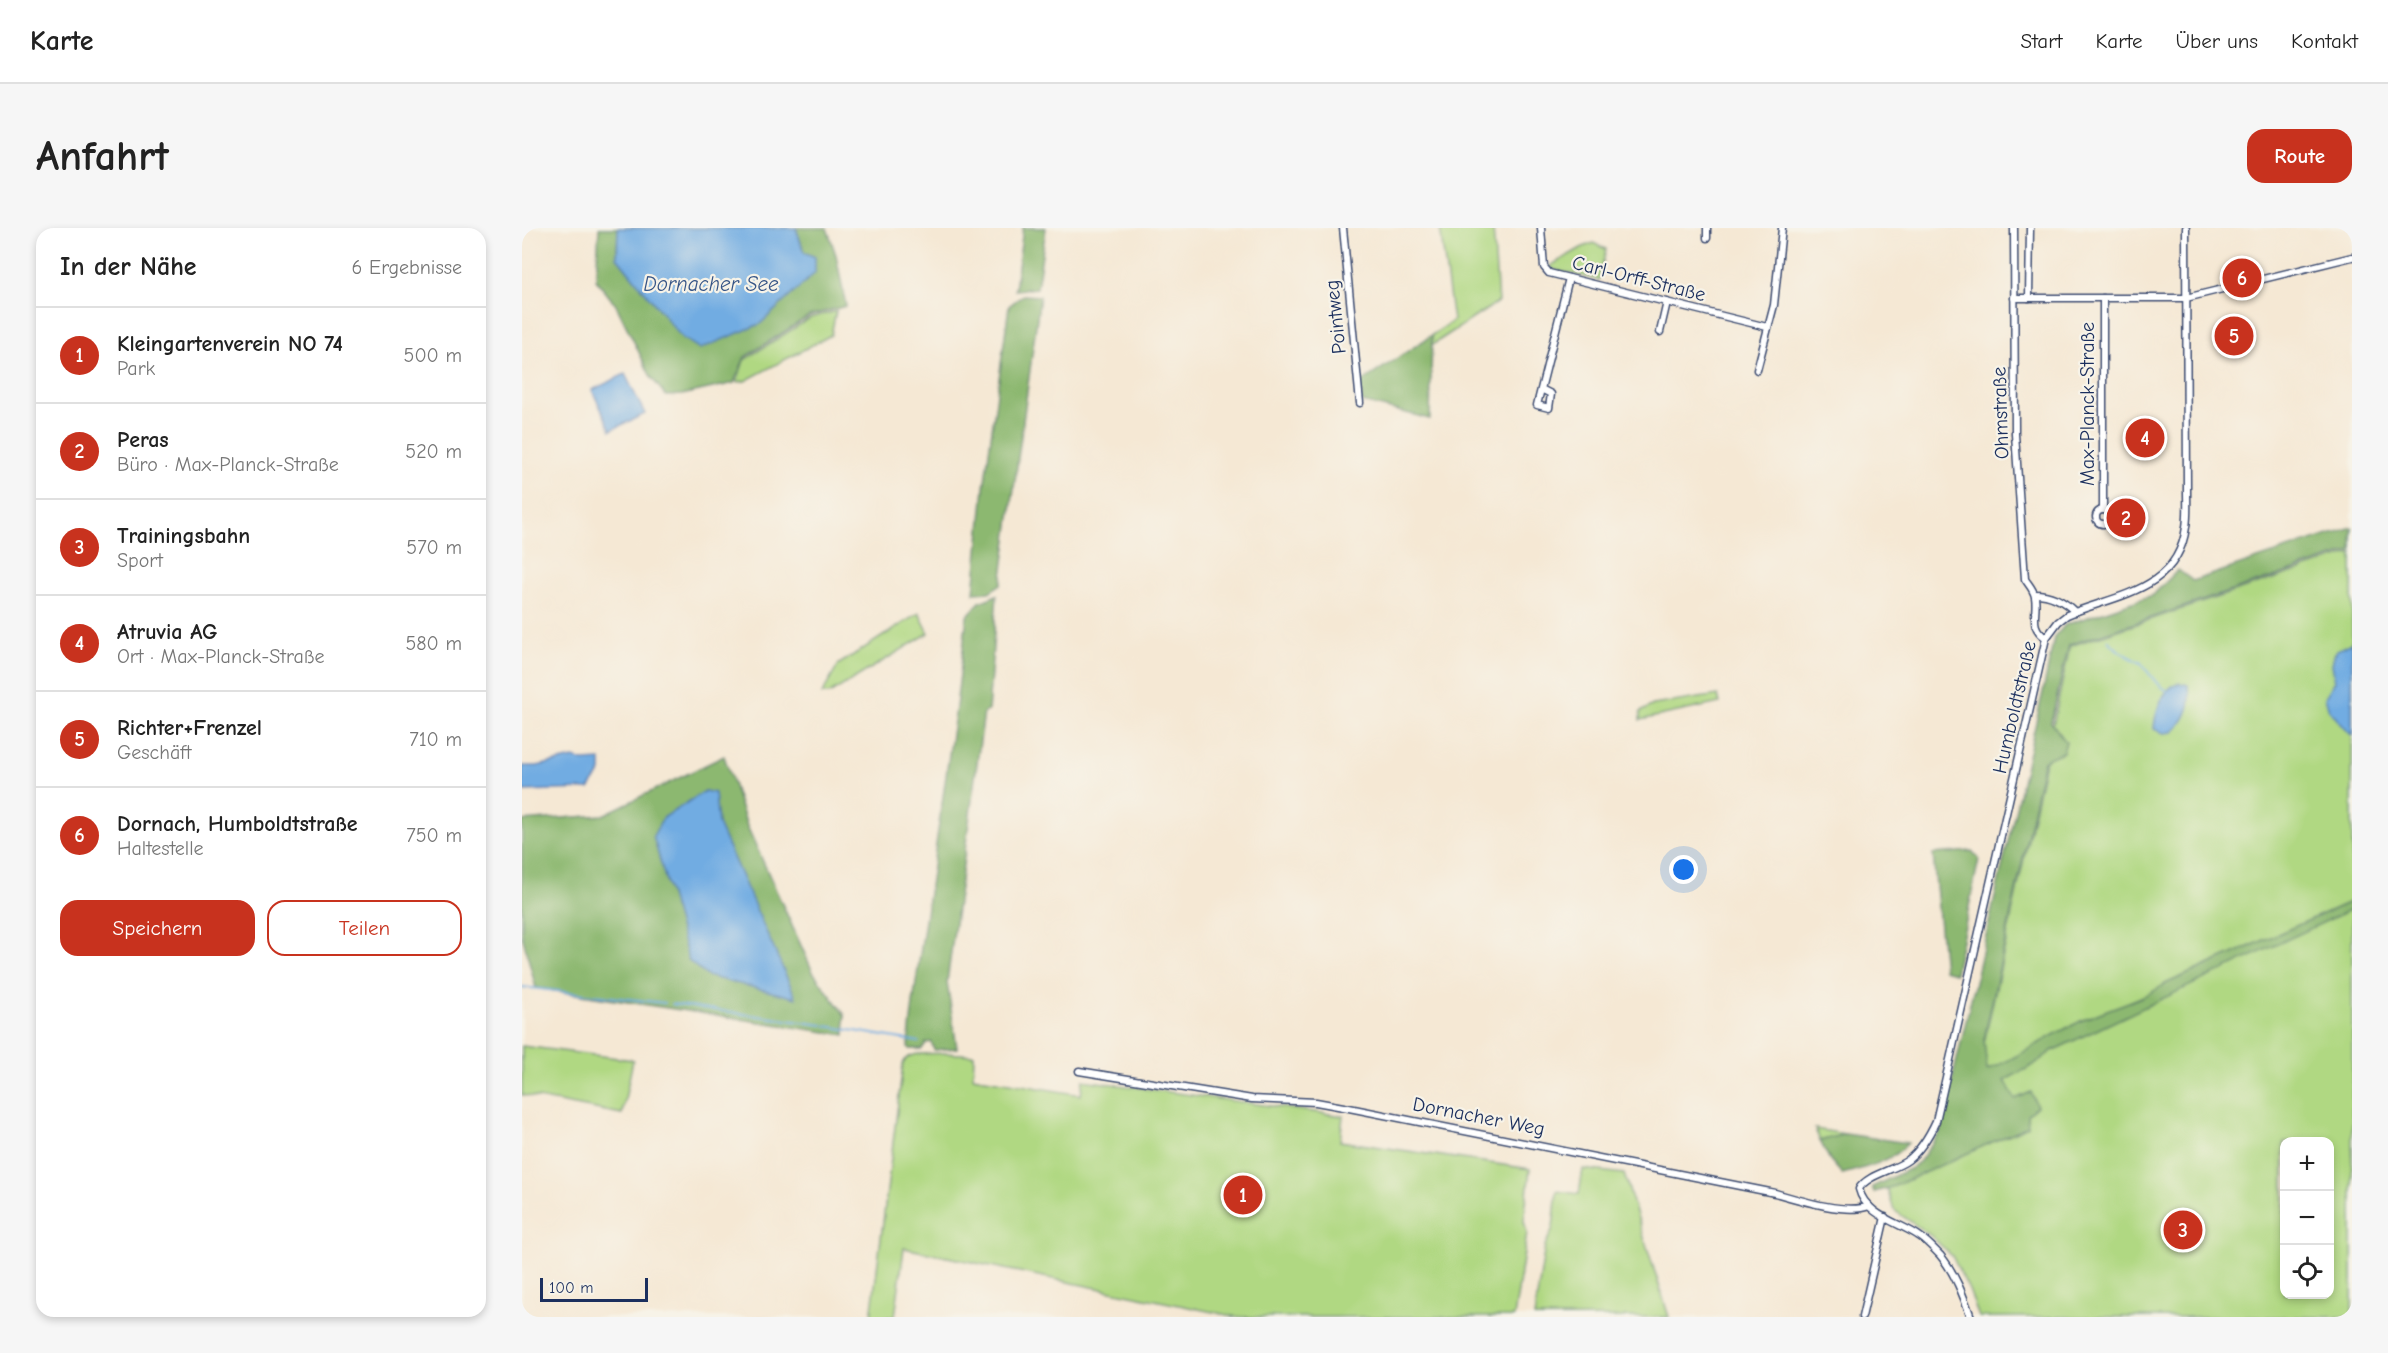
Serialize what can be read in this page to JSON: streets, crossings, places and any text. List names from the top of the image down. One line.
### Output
{"streets":{"street":["Carl-Orff-Straße","Pointweg","Max-Planck-Straße","Ohmstraße","Humboldtstraße","Dornacher Weg"]},"crossings":[["Ohmstraße","Humboldtstraße"],["Humboldtstraße","Dornacher Weg"]],"water":["Dornacher See"],"scale_bar":"100 m","page":{"header":"Karte","nav":["Start","Karte","Über uns","Kontakt"],"buttons":["Route",["Speichern","Teilen"]],"title":"Anfahrt","heading":["In der Nähe","6 Ergebnisse"],"pins":["6","5","4","2","1","3"],"list":[{"mark":"1","name":"Kleingartenverein NO 74","note":"Park","value":"500 m"},{"mark":"2","name":"Peras","note":"Büro · Max-Planck-Straße","value":"520 m"},{"mark":"3","name":"Trainingsbahn","note":"Sport","value":"570 m"},{"mark":"4","name":"Atruvia AG","note":"Ort · Max-Planck-Straße","value":"580 m"},{"mark":"5","name":"Richter+Frenzel","note":"Geschäft","value":"710 m"},{"mark":"6","name":"Dornach, Humboldtstraße","note":"Haltestelle","value":"750 m"}],"map_buttons":["+","−"],"scale":"100 m"}}
